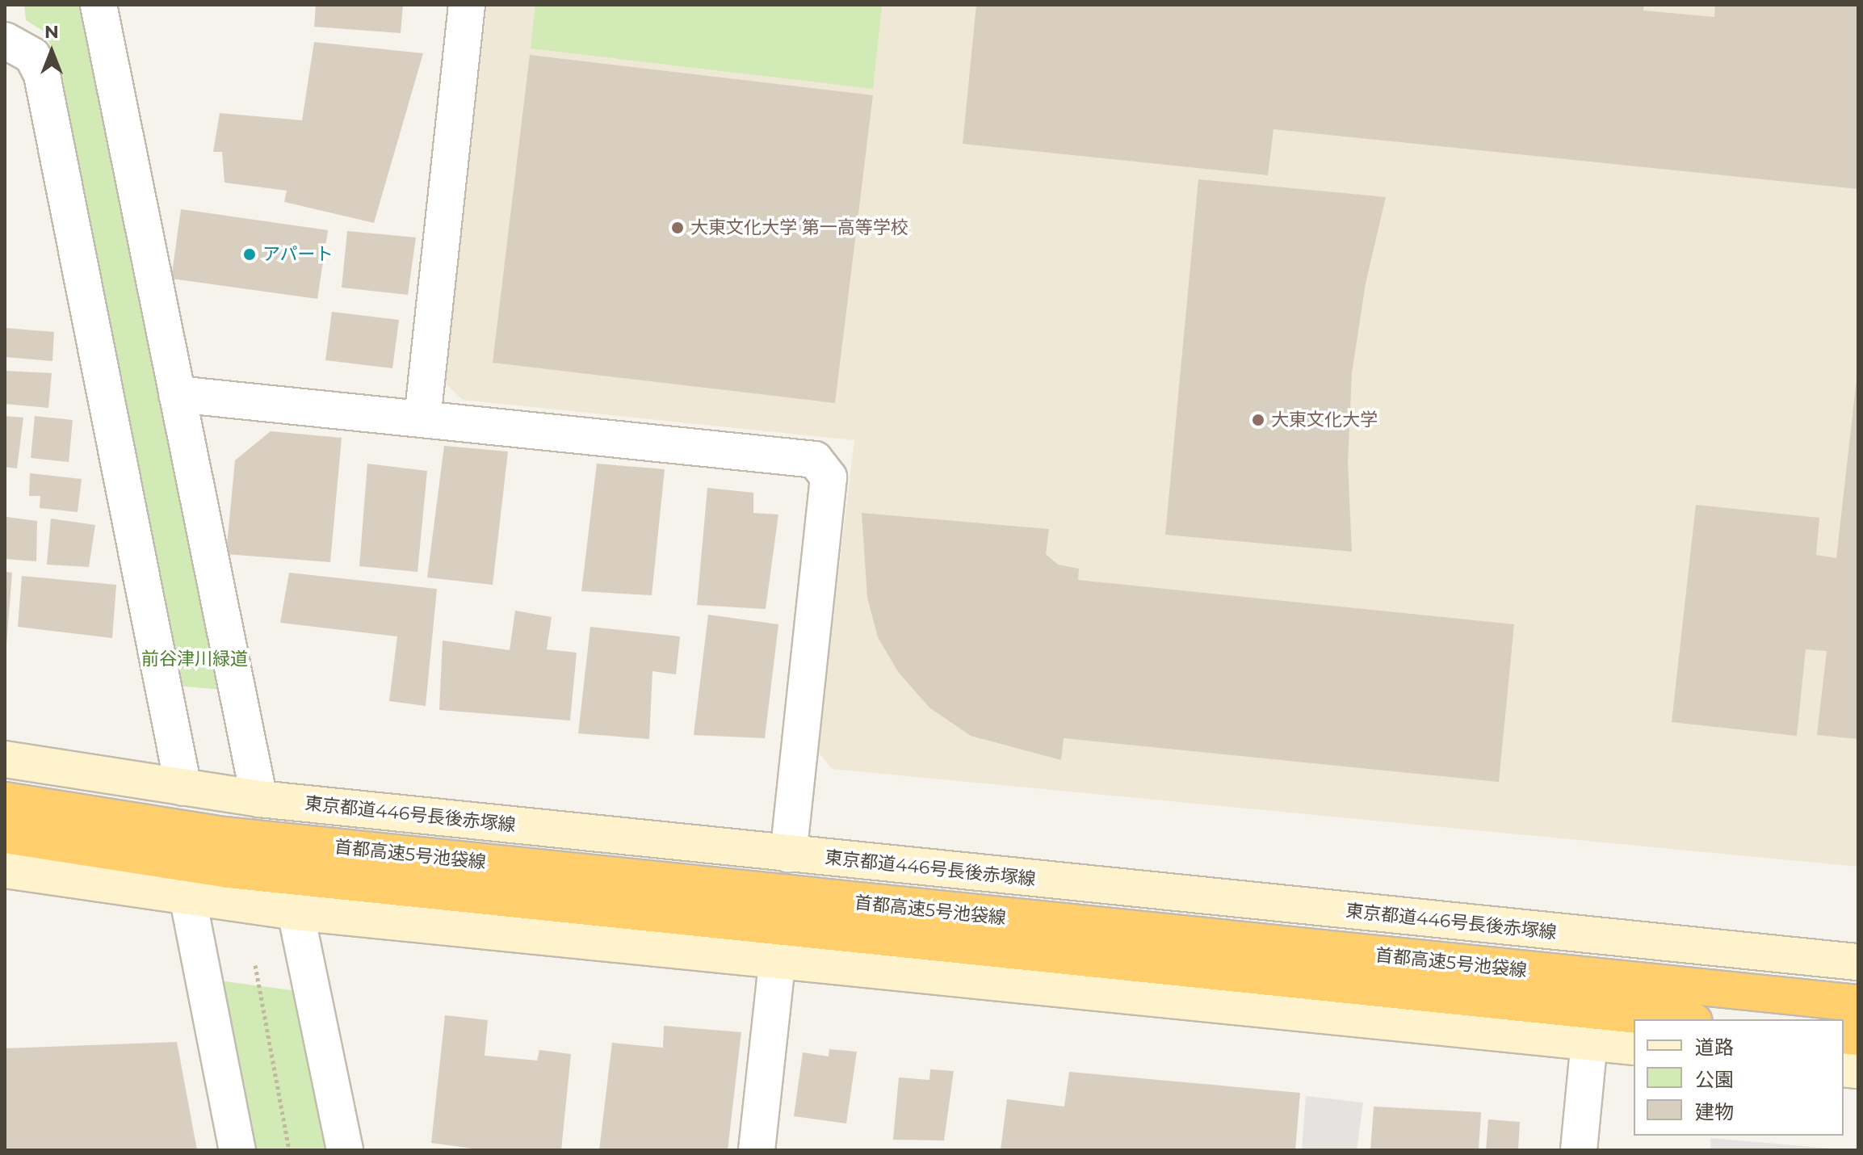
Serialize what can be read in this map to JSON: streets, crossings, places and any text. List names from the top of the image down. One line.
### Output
{"streets":{"highway":["首都高速5号池袋線"],"main road":["東京都道446号長後赤塚線"]},"parks":["前谷津川緑道"],"places":["大東文化大学 第一高等学校","アパート","大東文化大学"],"legend":["道路","公園","建物"],"north":"top"}
